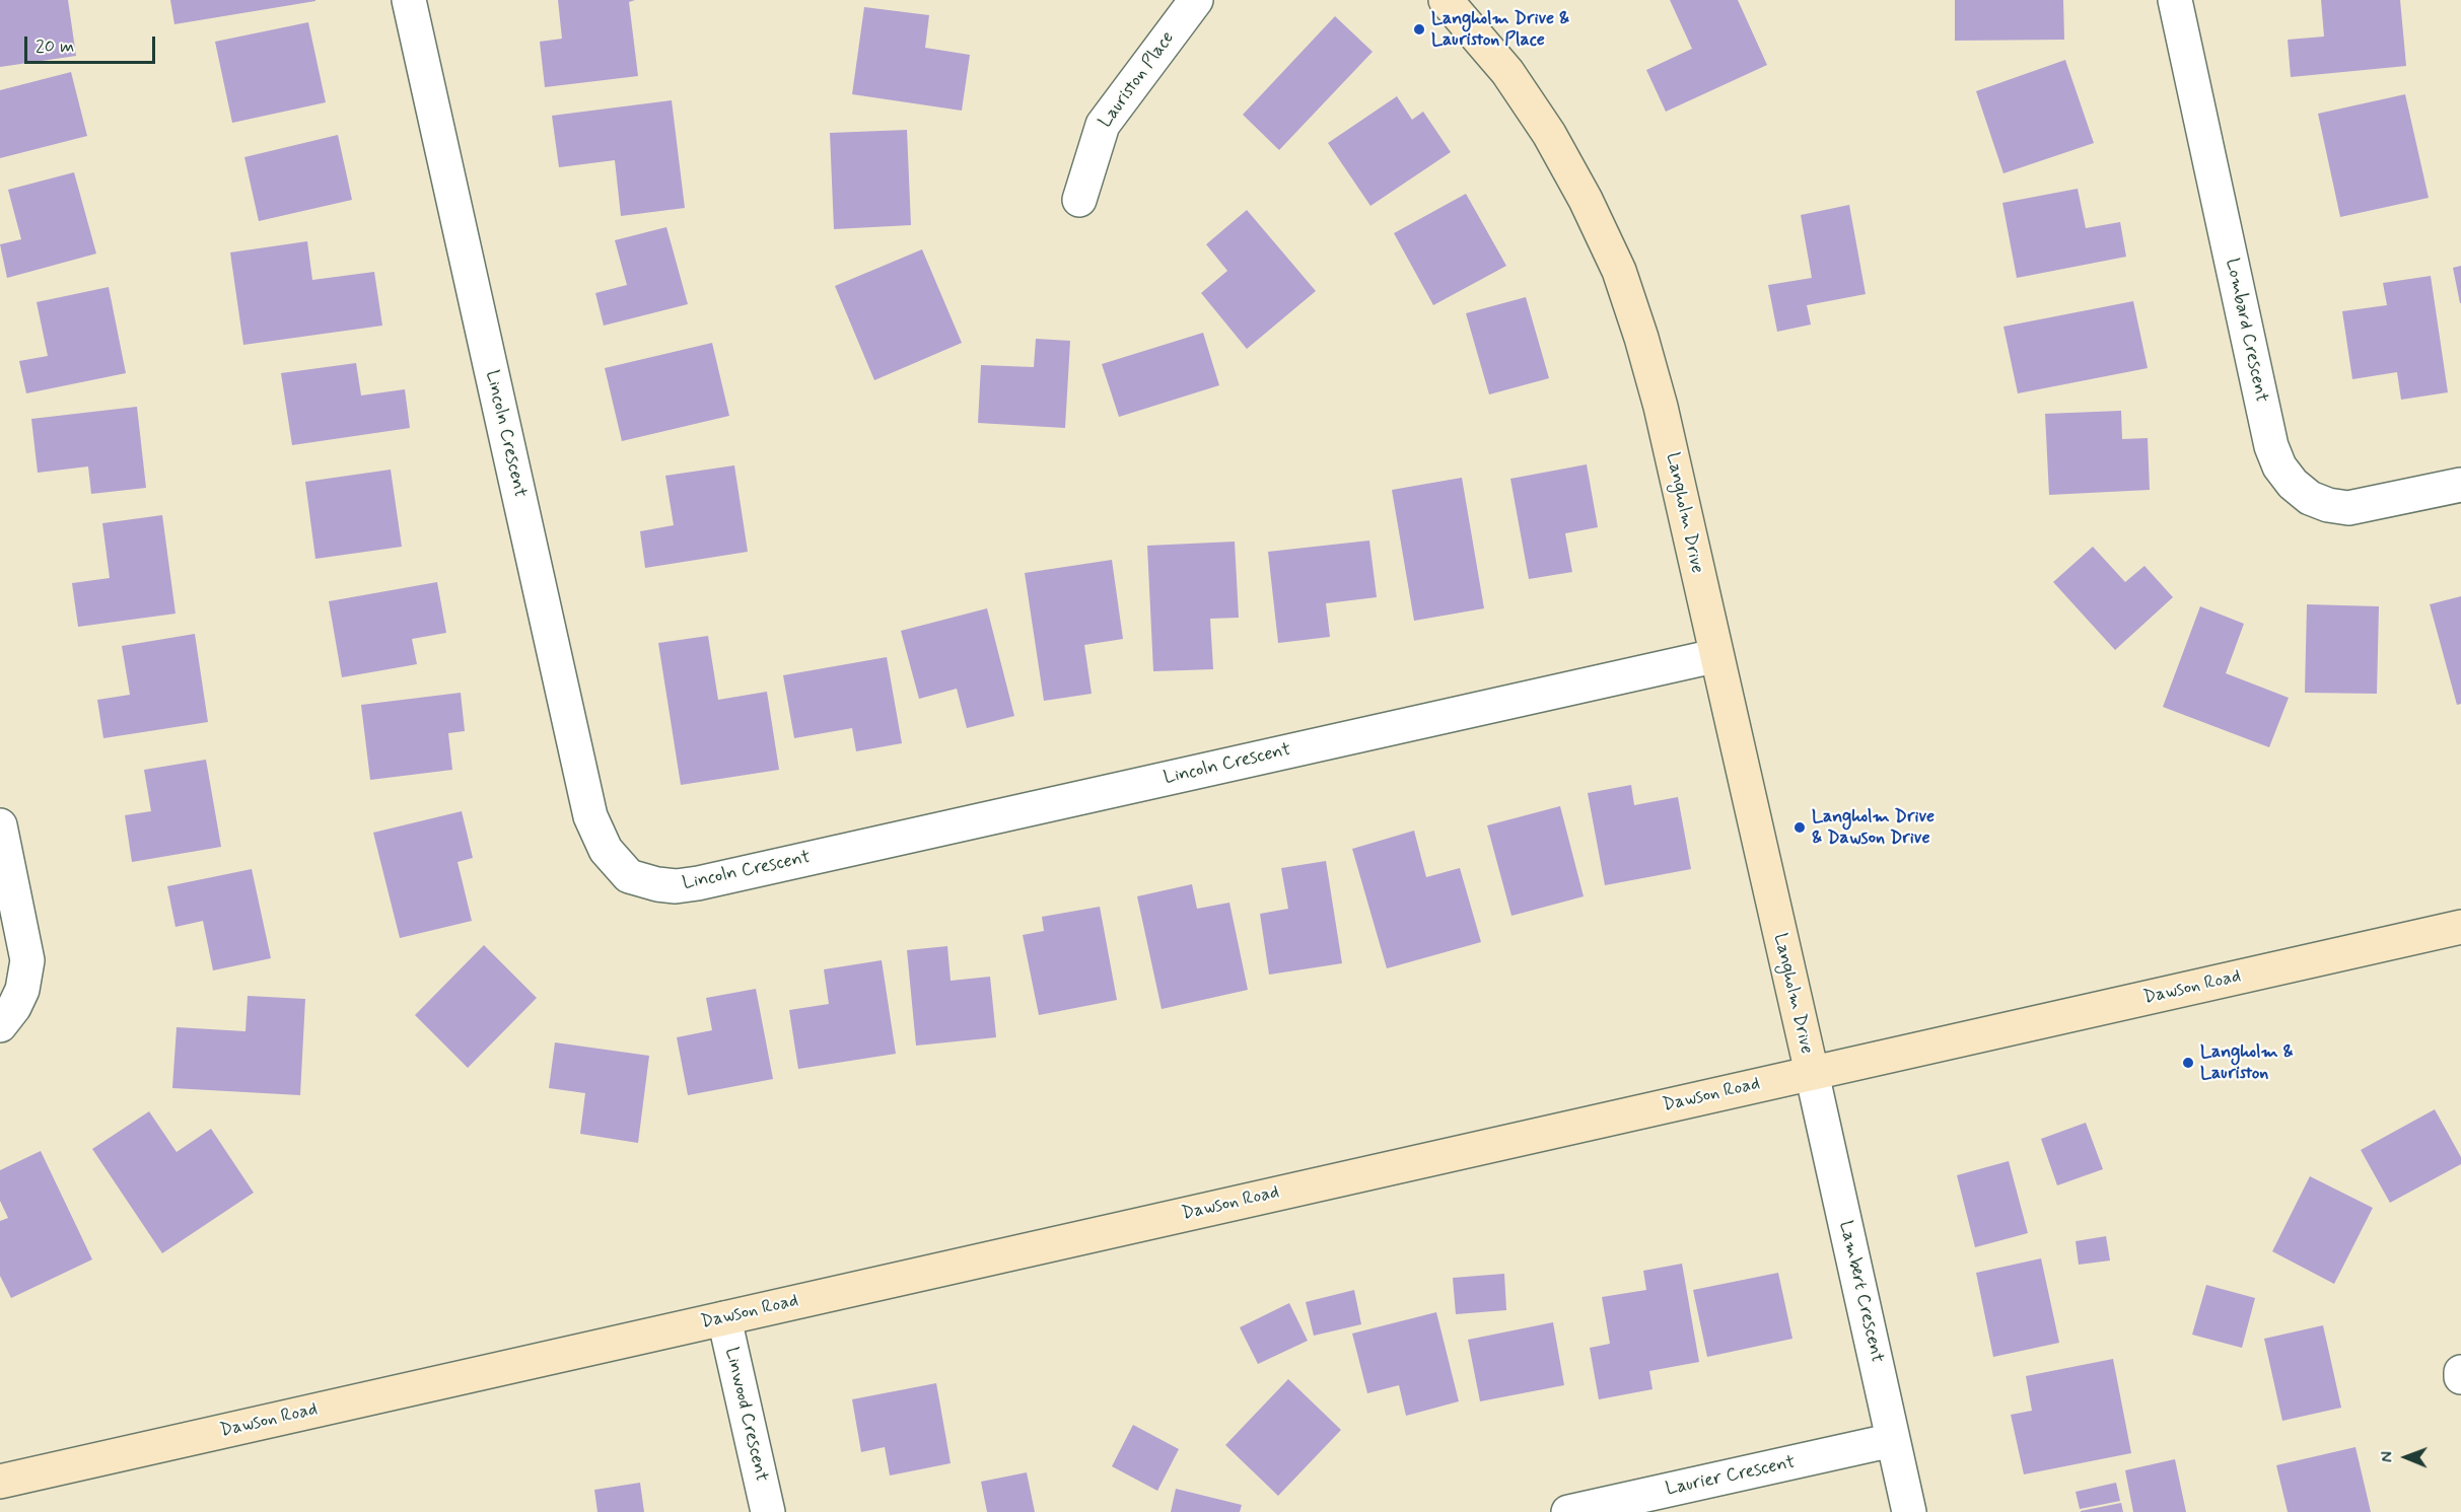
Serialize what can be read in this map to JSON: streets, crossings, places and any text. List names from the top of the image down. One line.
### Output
{"streets":{"main road":["Langholm Drive","Dawson Road"],"street":["Lauriston Place","Lombard Crescent","Lincoln Crescent","Lambert Crescent","Linwood Crescent","Laurier Crescent"]},"crossings":[["Lincoln Crescent","Langholm Drive"],["Langholm Drive","Dawson Road"],["Langholm Drive","Lambert Crescent"],["Dawson Road","Lambert Crescent"],["Dawson Road","Linwood Crescent"],["Lambert Crescent","Laurier Crescent"]],"places":["Langholm Drive & Lauriston Place","Langholm Drive & Dawson Drive","Langholm & Lauriston"],"scale_bar":"20 m","north":"left"}
